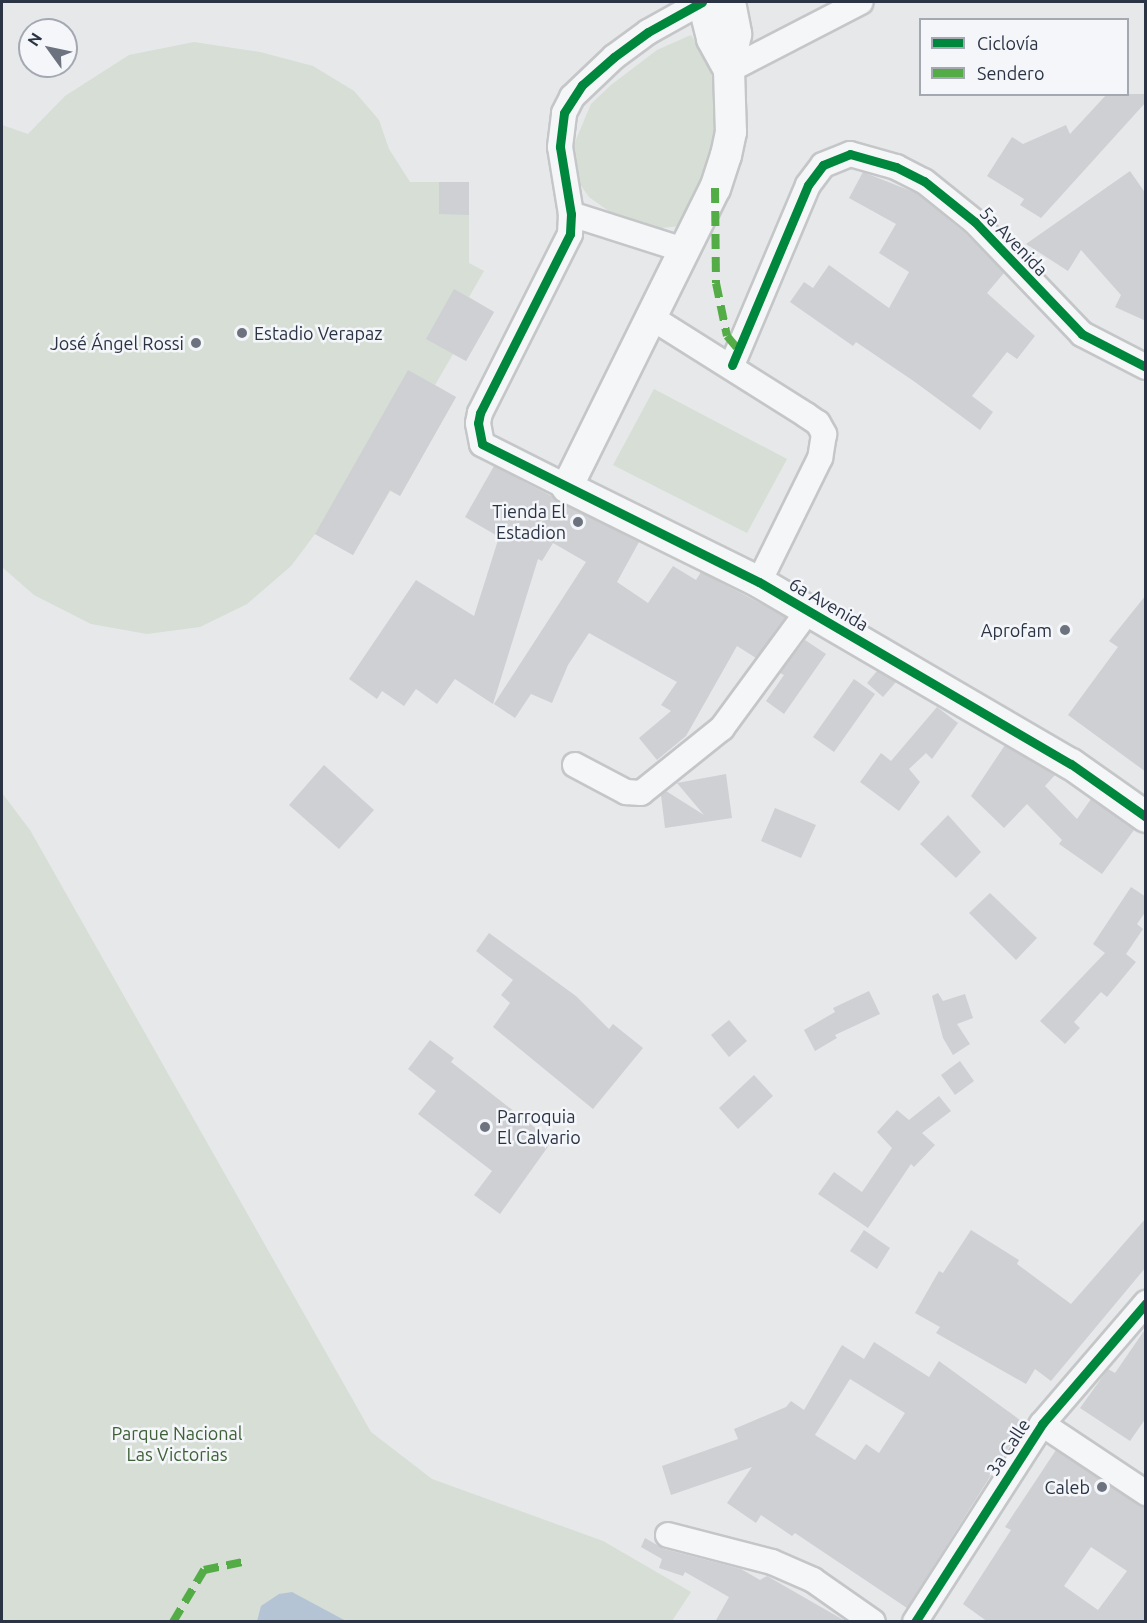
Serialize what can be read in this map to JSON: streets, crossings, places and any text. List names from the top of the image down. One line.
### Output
{"streets":{"street":["5a Avenida","6a Avenida","3a Calle"]},"parks":["Parque Nacional Las Victorias"],"places":["Estadio Verapaz","José Ángel Rossi","Tienda El Estadion","Aprofam","Parroquia El Calvario","Caleb"],"legend":["Ciclovía","Sendero"],"north":"top left"}
